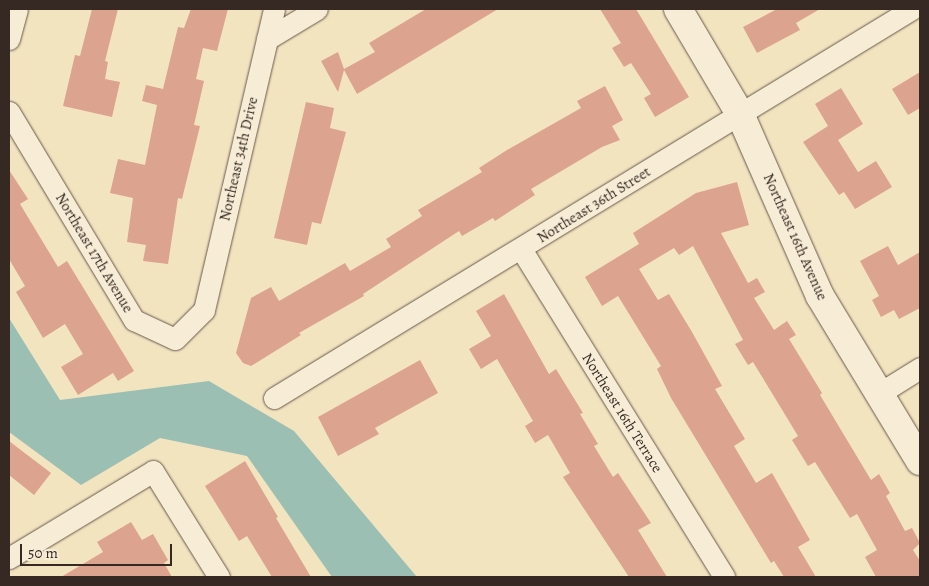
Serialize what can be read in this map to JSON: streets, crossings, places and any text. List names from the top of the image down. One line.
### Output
{"streets":{"street":["Northeast 34th Drive","Northeast 36th Street","Northeast 16th Avenue","Northeast 17th Avenue","Northeast 16th Terrace"]},"crossings":[["Northeast 34th Drive","Northeast 17th Avenue"],["Northeast 36th Street","Northeast 16th Avenue"],["Northeast 36th Street","Northeast 16th Terrace"]],"scale_bar":"50 m"}
